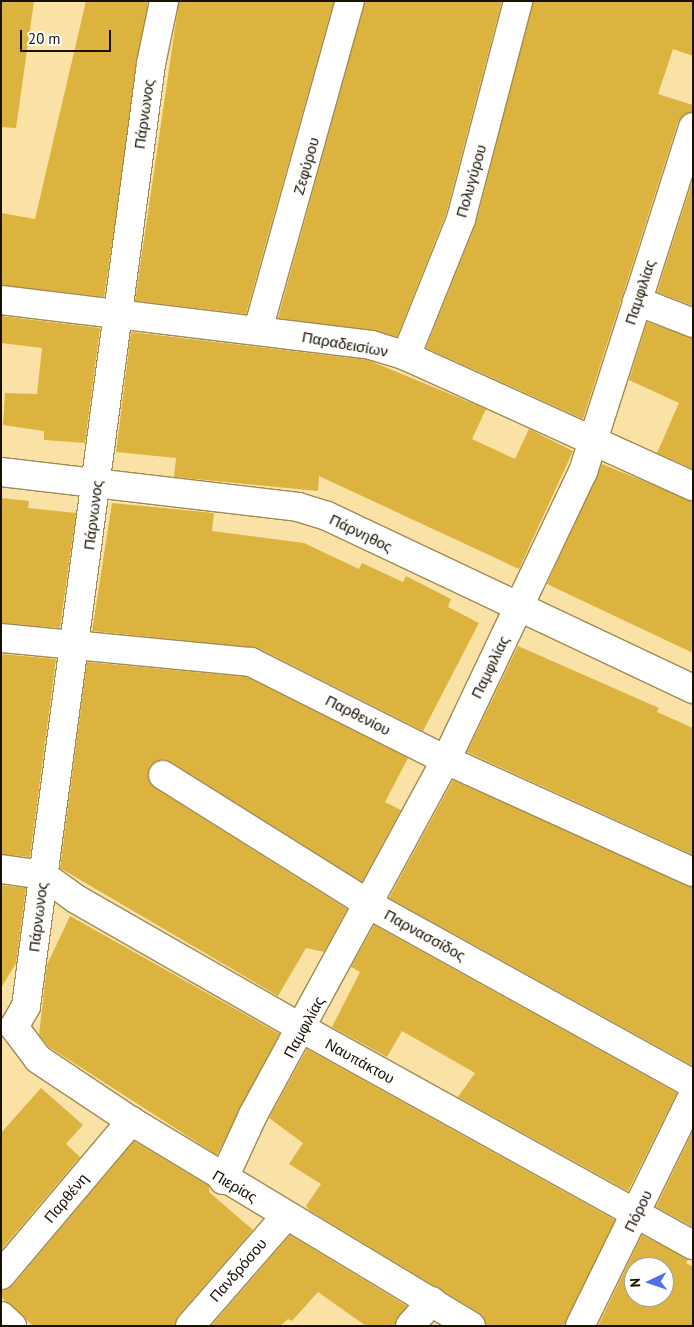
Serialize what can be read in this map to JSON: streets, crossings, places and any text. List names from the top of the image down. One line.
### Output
{"streets":{"street":["Πάρνωνος","Ζεφύρου","Πολυγύρου","Παμφιλίας","Παραδεισίων","Πάρνηθος","Παρθενίου","Παρνασσίδος","Ναυπάκτου","Πιερίας","Παρθένη","Πόρου","Πανδρόσου"]},"crossings":[["Πάρνωνος","Παραδεισίων"],["Πάρνωνος","Πάρνηθος"],["Πάρνωνος","Παρθενίου"],["Πάρνωνος","Ναυπάκτου"],["Πάρνωνος","Πιερίας"],["Ζεφύρου","Παραδεισίων"],["Πολυγύρου","Παραδεισίων"],["Παμφιλίας","Παραδεισίων"],["Παμφιλίας","Πάρνηθος"],["Παμφιλίας","Παρθενίου"],["Παμφιλίας","Παρνασσίδος"],["Παμφιλίας","Ναυπάκτου"],["Παμφιλίας","Πιερίας"],["Ναυπάκτου","Πόρου"],["Πιερίας","Παρθένη"],["Πιερίας","Πανδρόσου"]],"scale_bar":"20 m","north":"left"}
